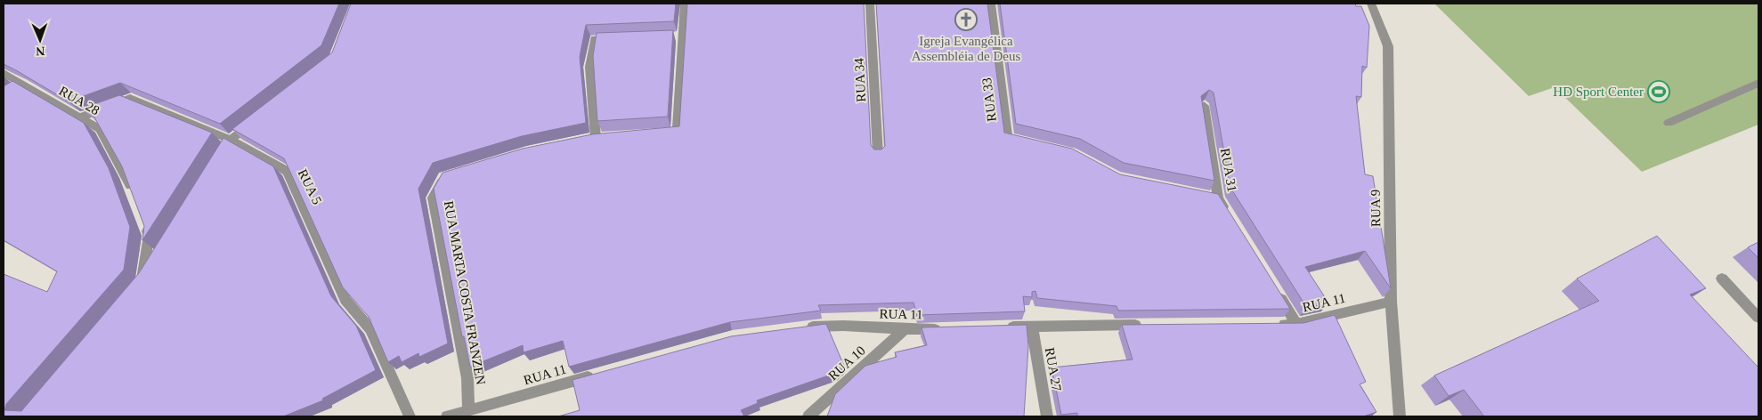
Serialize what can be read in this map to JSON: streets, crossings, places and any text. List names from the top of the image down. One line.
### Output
{"streets":{"street":["RUA 34","RUA 33","RUA 28","RUA 31","RUA 5","RUA 9","RUA MARTA COSTA FRANZEN","RUA 11","RUA 10","RUA 27"]},"crossings":[["RUA 28","RUA 5"],["RUA 9","RUA 11"],["RUA MARTA COSTA FRANZEN","RUA 11"],["RUA 11","RUA 10"]],"places":{"church":["Igreja Evangélica Assembléia de Deus"],"sports":["HD Sport Center"]},"north":"bottom"}
